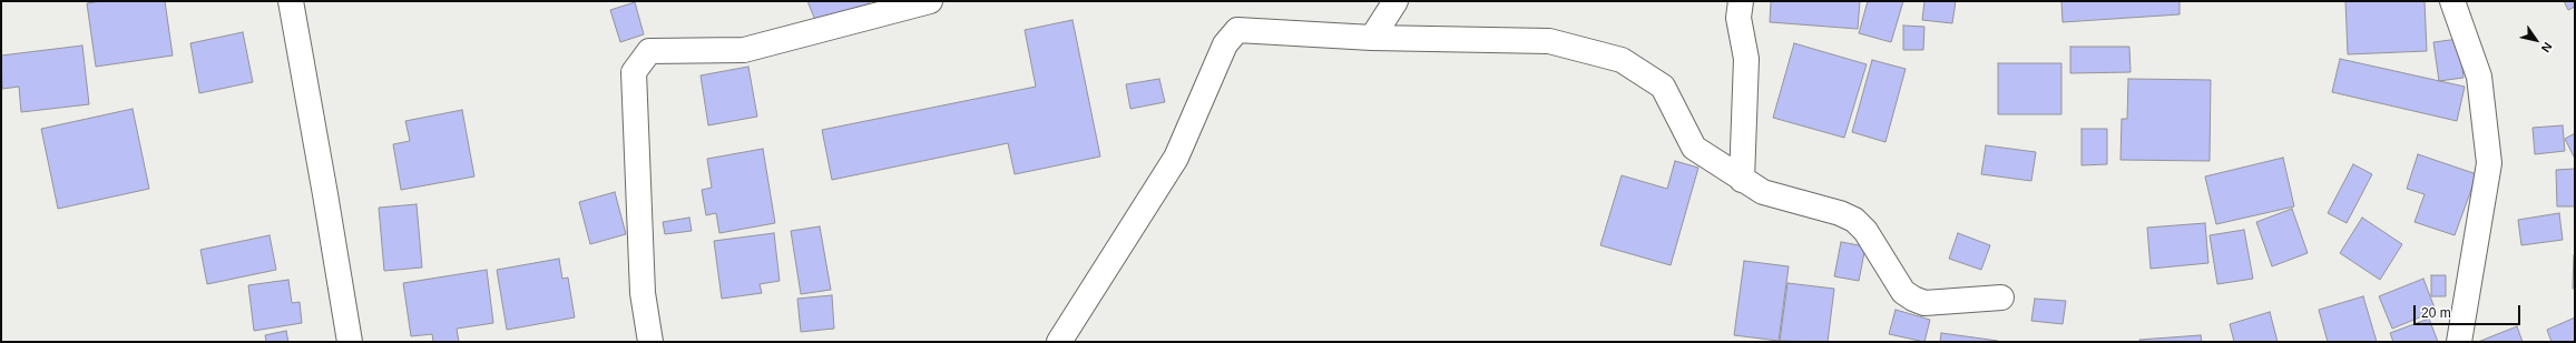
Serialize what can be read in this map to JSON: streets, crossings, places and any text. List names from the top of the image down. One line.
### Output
{"scale_bar":"20 m","north":"bottom right"}
